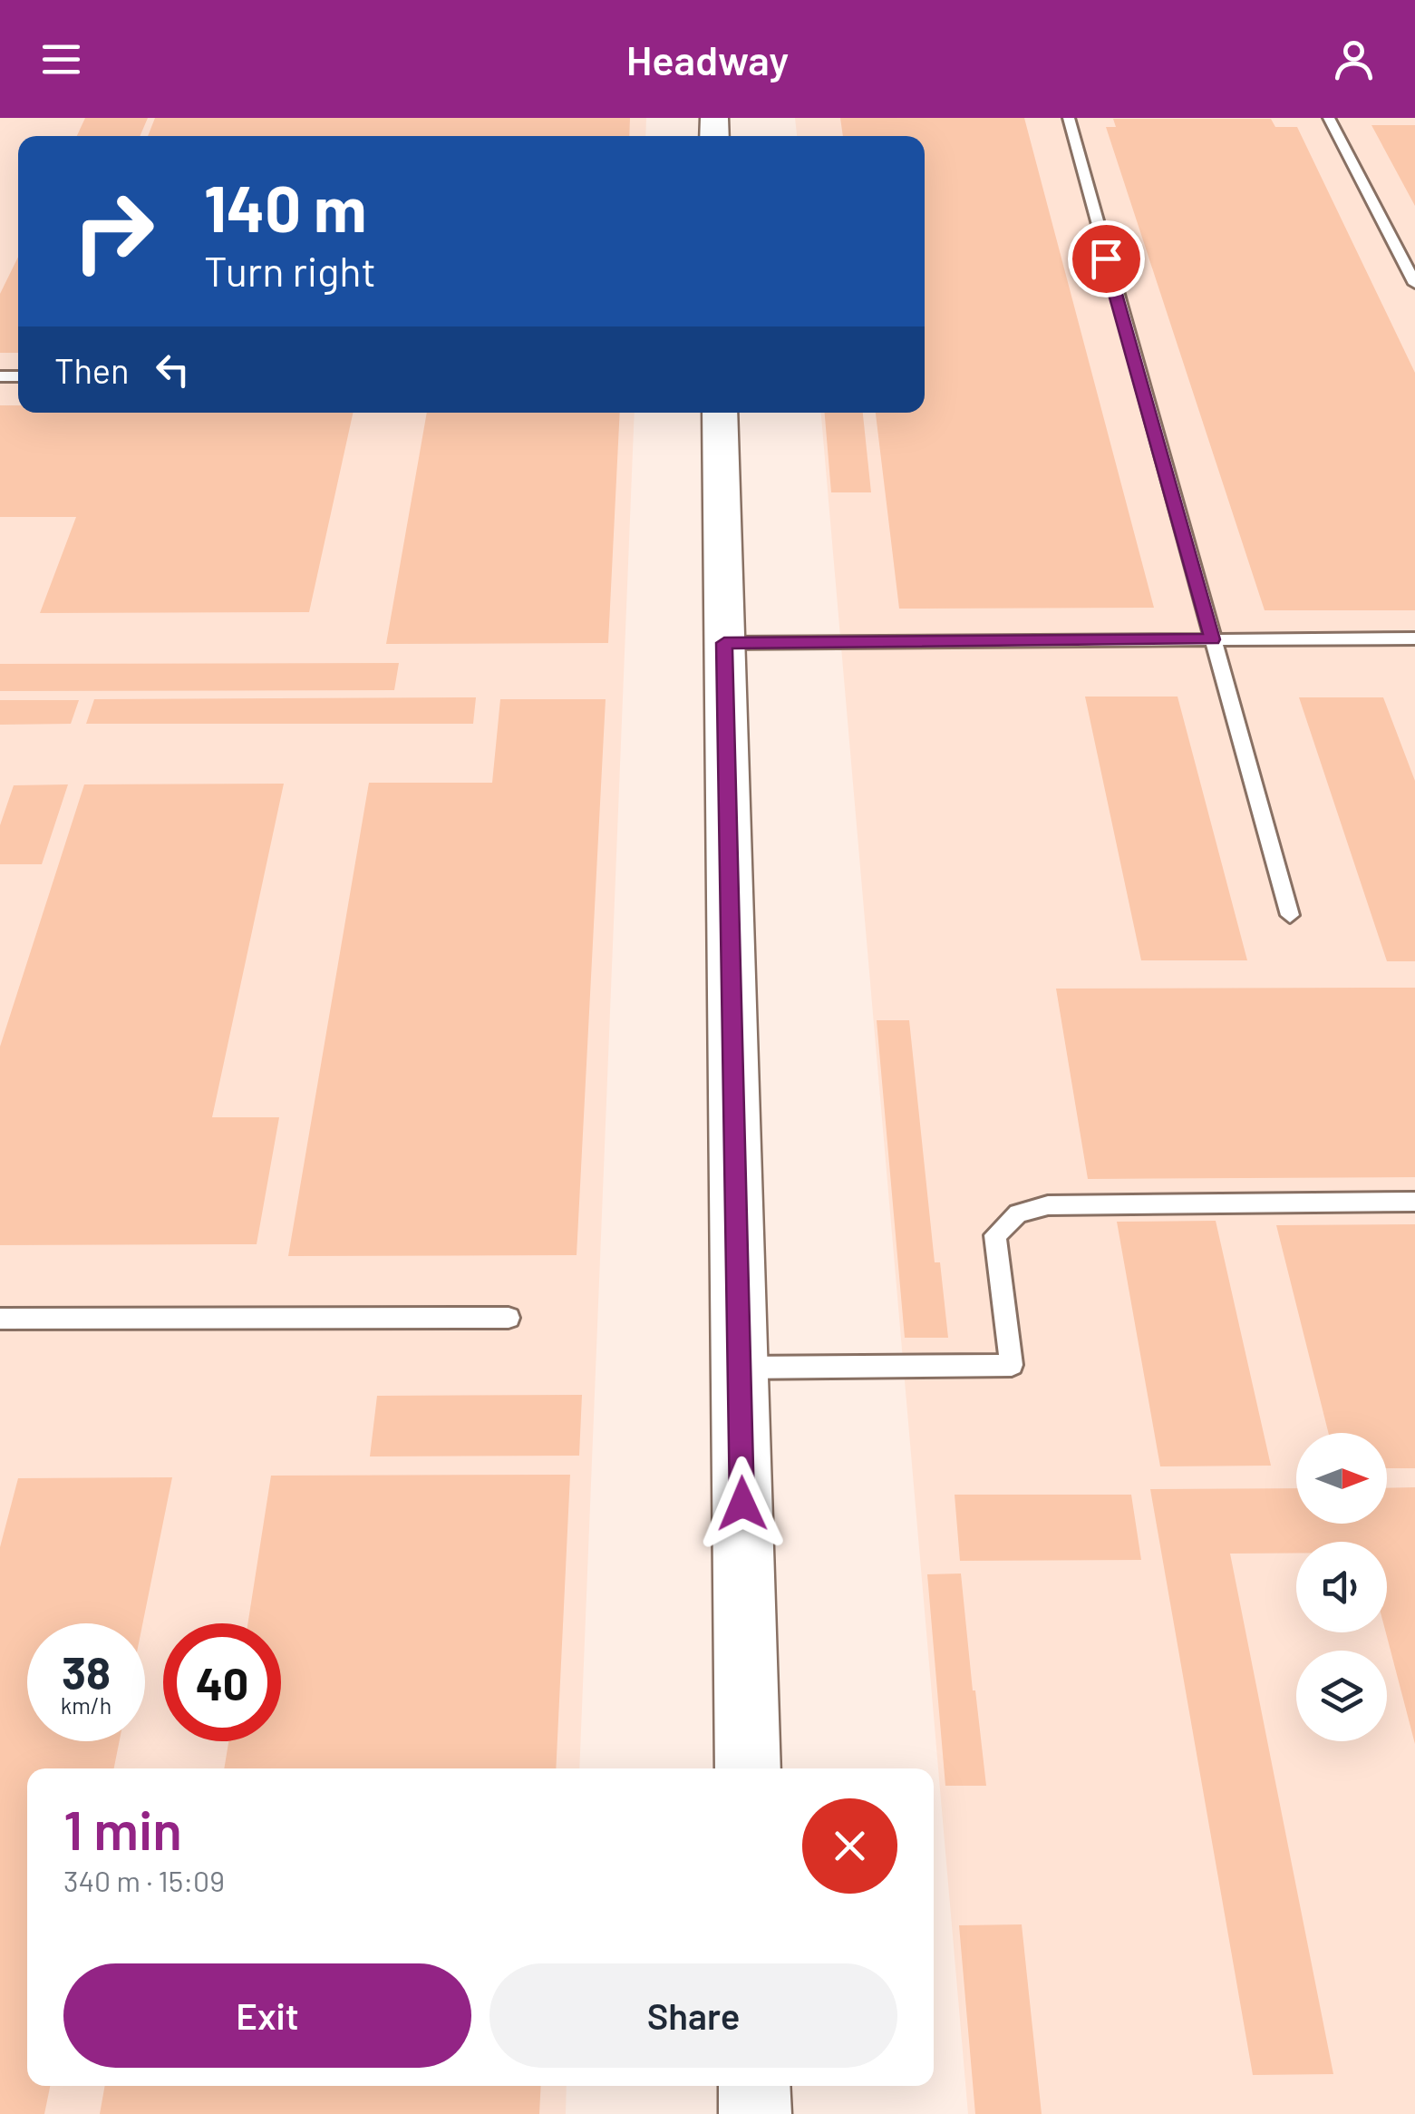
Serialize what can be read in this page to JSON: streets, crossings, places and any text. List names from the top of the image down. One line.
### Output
{"north":"right","page":{"header":"Headway","turn":["140 m","Turn right"],"then":"Then","speed":"38 km/h","limit":"40","heading":["1 min","340 m · 15:09"],"buttons":["Exit","Share"]}}
